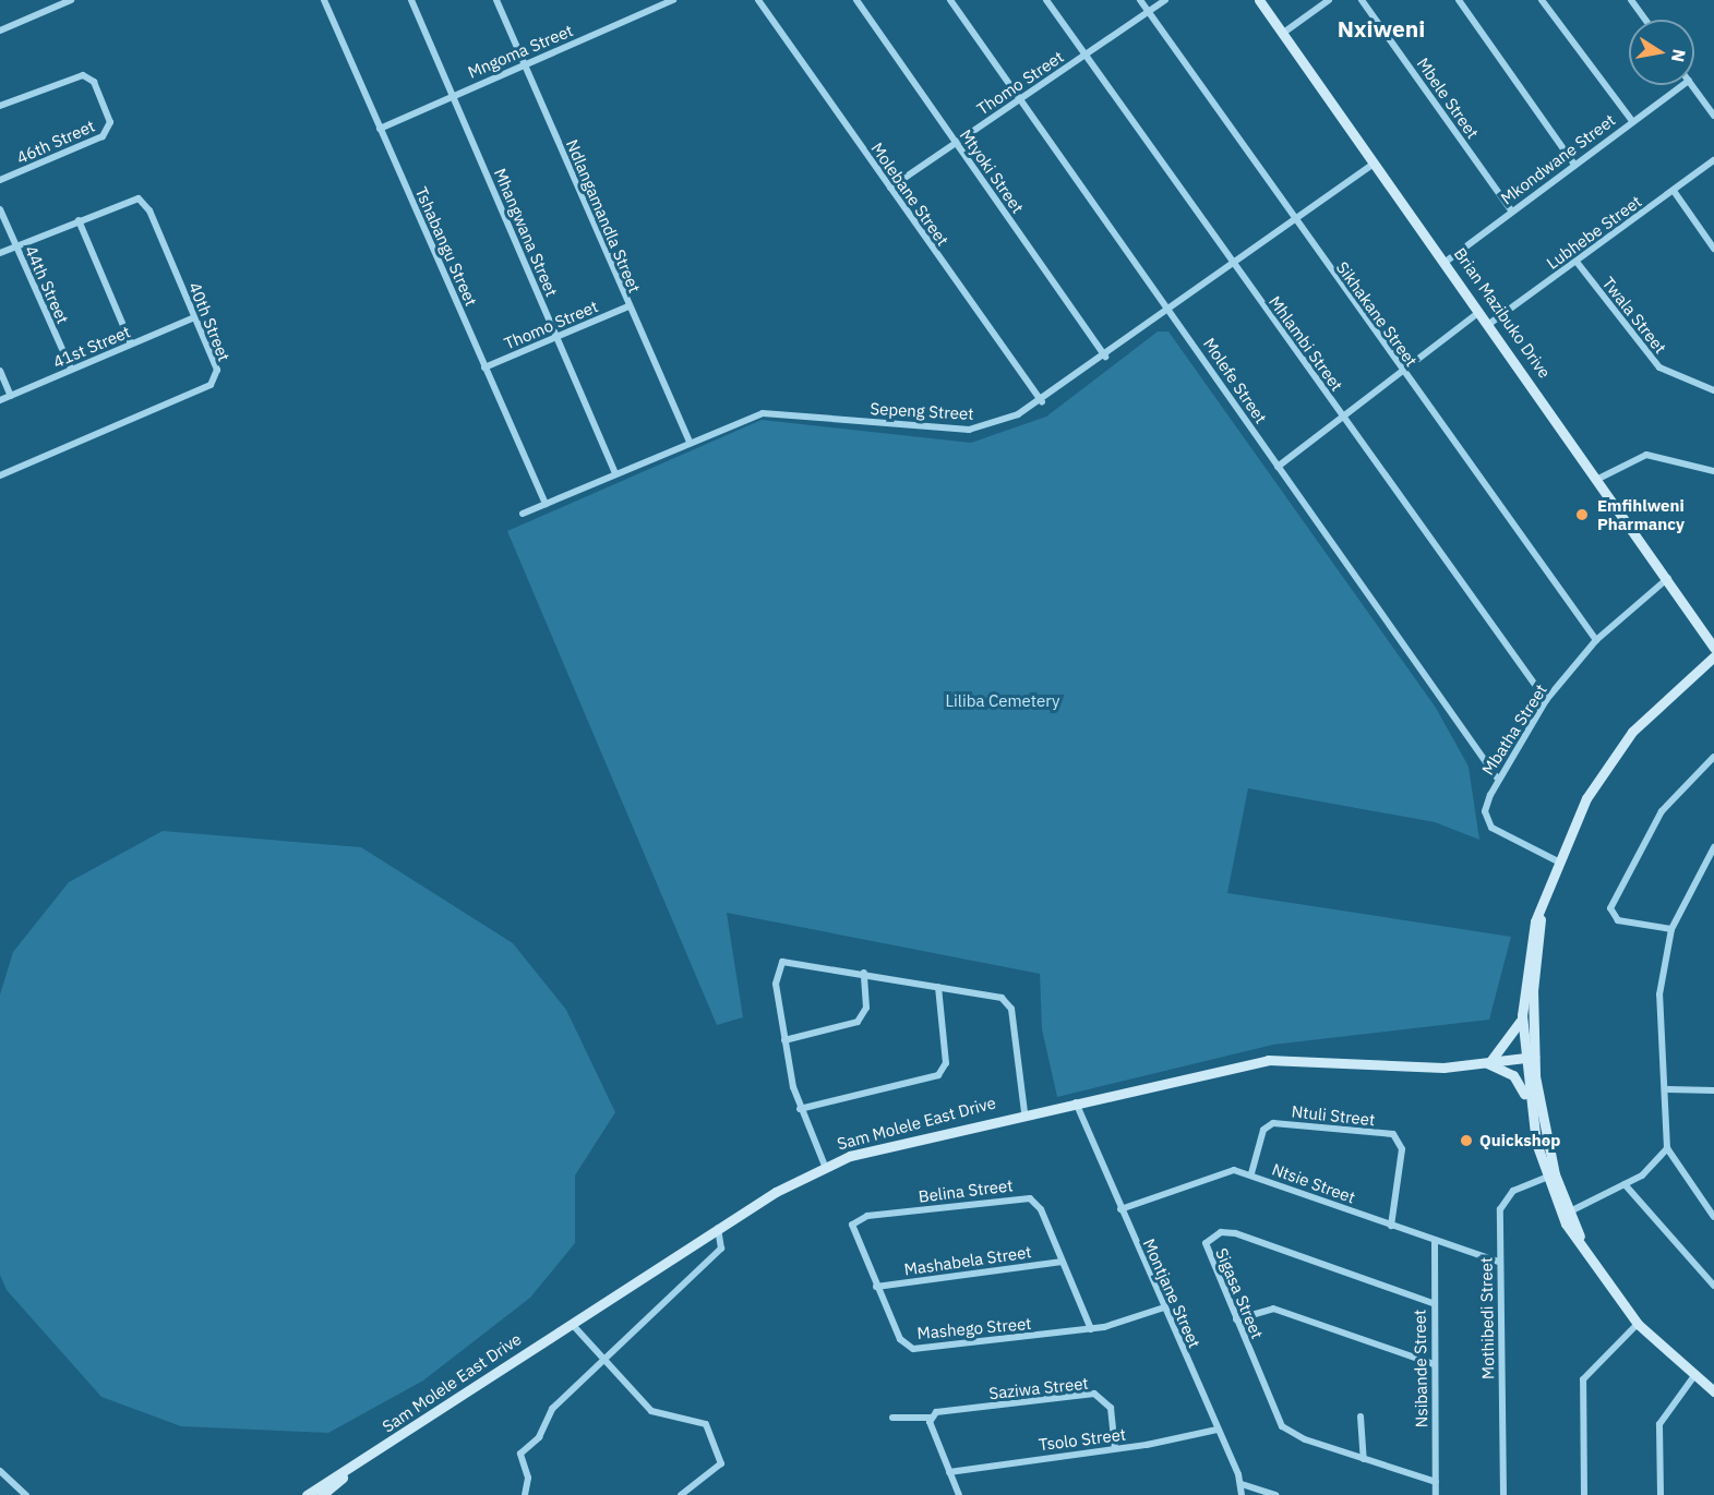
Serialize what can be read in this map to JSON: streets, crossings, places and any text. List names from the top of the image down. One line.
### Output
{"streets":{"street":["Mngoma Street","Thomo Street","Mbele Street","46th Street","Mkondwane Street","Mtyoki Street","Molebane Street","Ndlangamandla Street","Mhangwana Street","Lubhebe Street","Tshabangu Street","44th Street","Brian Mazibuko Drive","Sikhakane Street","Twala Street","40th Street","Mhlambi Street","41st Street","Molefe Street","Sepeng Street","Mbatha Street","Ntuli Street","Sam Molele East Drive","Ntsie Street","Belina Street","Mashabela Street","Montjane Street","Sigasa Street","Mothibedi Street","Mashego Street","Nsibande Street","Saziwa Street","Tsolo Street"]},"crossings":[["Mngoma Street","Ndlangamandla Street"],["Mngoma Street","Mhangwana Street"],["Mngoma Street","Tshabangu Street"],["Thomo Street","Mtyoki Street"],["Thomo Street","Molebane Street"],["Thomo Street","Ndlangamandla Street"],["Thomo Street","Mhangwana Street"],["Thomo Street","Tshabangu Street"],["Thomo Street","Sikhakane Street"],["Thomo Street","Mhlambi Street"],["Thomo Street","Molefe Street"],["Mbele Street","Mkondwane Street"],["Mkondwane Street","Brian Mazibuko Drive"],["Mtyoki Street","Sepeng Street"],["Molebane Street","Sepeng Street"],["Ndlangamandla Street","Sepeng Street"],["Mhangwana Street","Sepeng Street"],["Lubhebe Street","Brian Mazibuko Drive"],["Lubhebe Street","Twala Street"],["Tshabangu Street","Sepeng Street"],["44th Street","40th Street"],["44th Street","41st Street"],["Brian Mazibuko Drive","Sepeng Street"],["Brian Mazibuko Drive","Mbatha Street"],["Sikhakane Street","Sepeng Street"],["Sikhakane Street","Mbatha Street"],["40th Street","41st Street"],["Mhlambi Street","Sepeng Street"],["Mhlambi Street","Mbatha Street"],["Molefe Street","Sepeng Street"],["Molefe Street","Mbatha Street"],["Ntuli Street","Ntsie Street"],["Sam Molele East Drive","Montjane Street"],["Ntsie Street","Montjane Street"],["Ntsie Street","Mothibedi Street"],["Ntsie Street","Nsibande Street"],["Belina Street","Mashabela Street"],["Belina Street","Mashego Street"],["Mashabela Street","Mashego Street"],["Montjane Street","Mashego Street"],["Montjane Street","Tsolo Street"],["Sigasa Street","Nsibande Street"],["Saziwa Street","Tsolo Street"]],"districts":["Nxiweni"],"parks":["Liliba Cemetery"],"places":["Emfihlweni Pharmancy","Quickshop"],"north":"right"}
